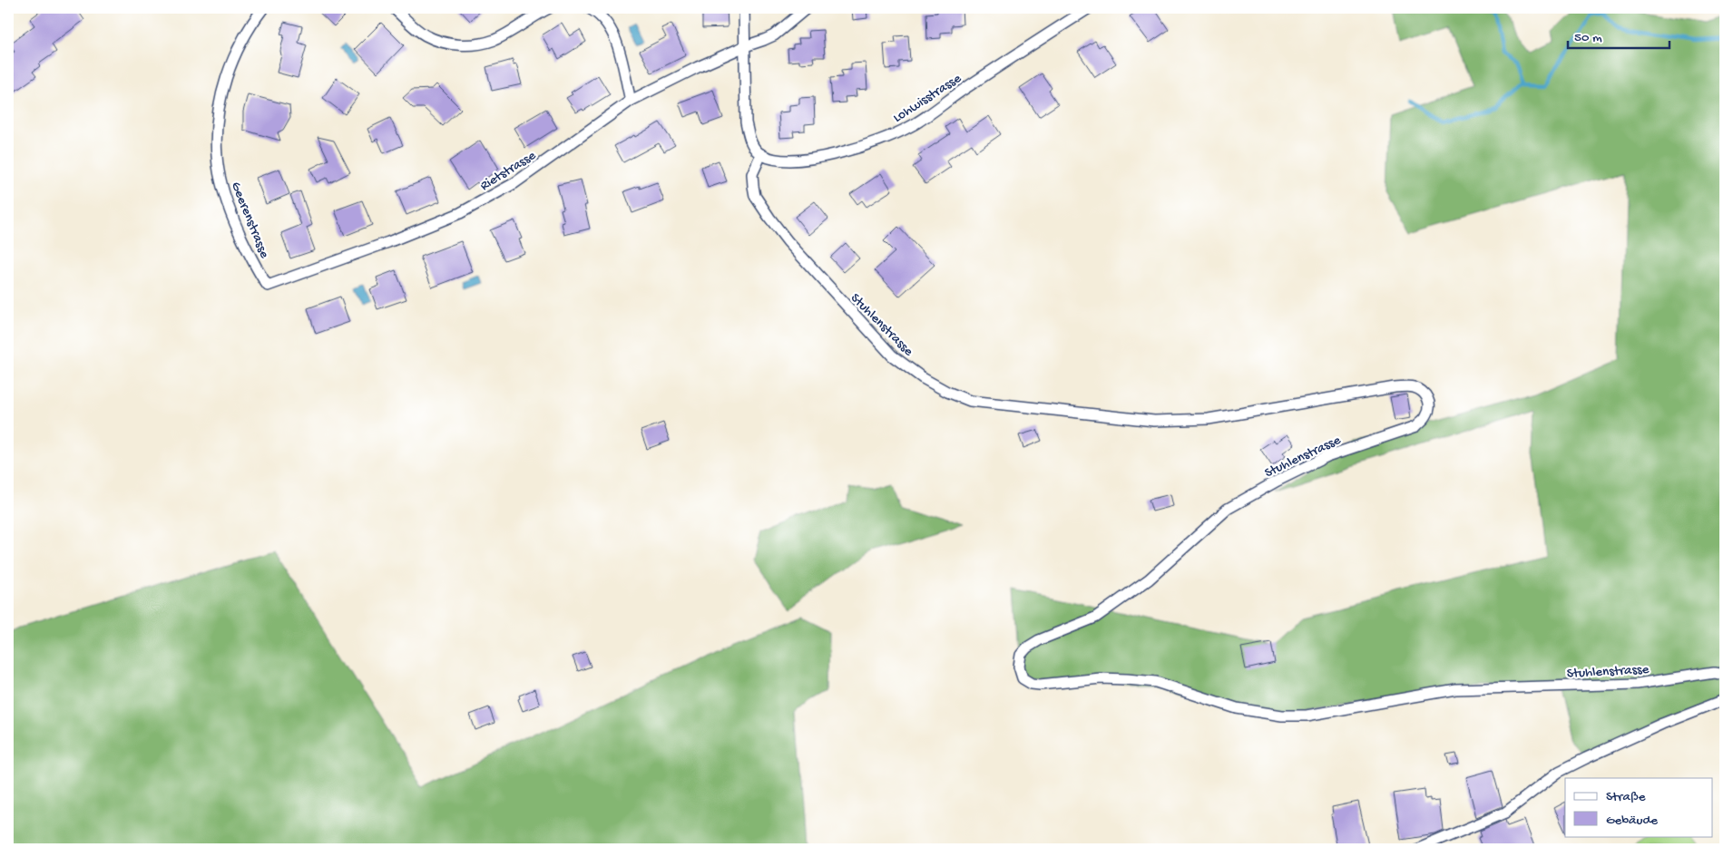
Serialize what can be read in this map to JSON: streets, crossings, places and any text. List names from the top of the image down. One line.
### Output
{"streets":{"street":["Lohwisstrasse","Rietstrasse","Geerenstrasse","Stuhlenstrasse"]},"crossings":[["Lohwisstrasse","Stuhlenstrasse"],["Rietstrasse","Geerenstrasse"]],"legend":["Straße","Gebäude"],"scale_bar":"50 m"}
